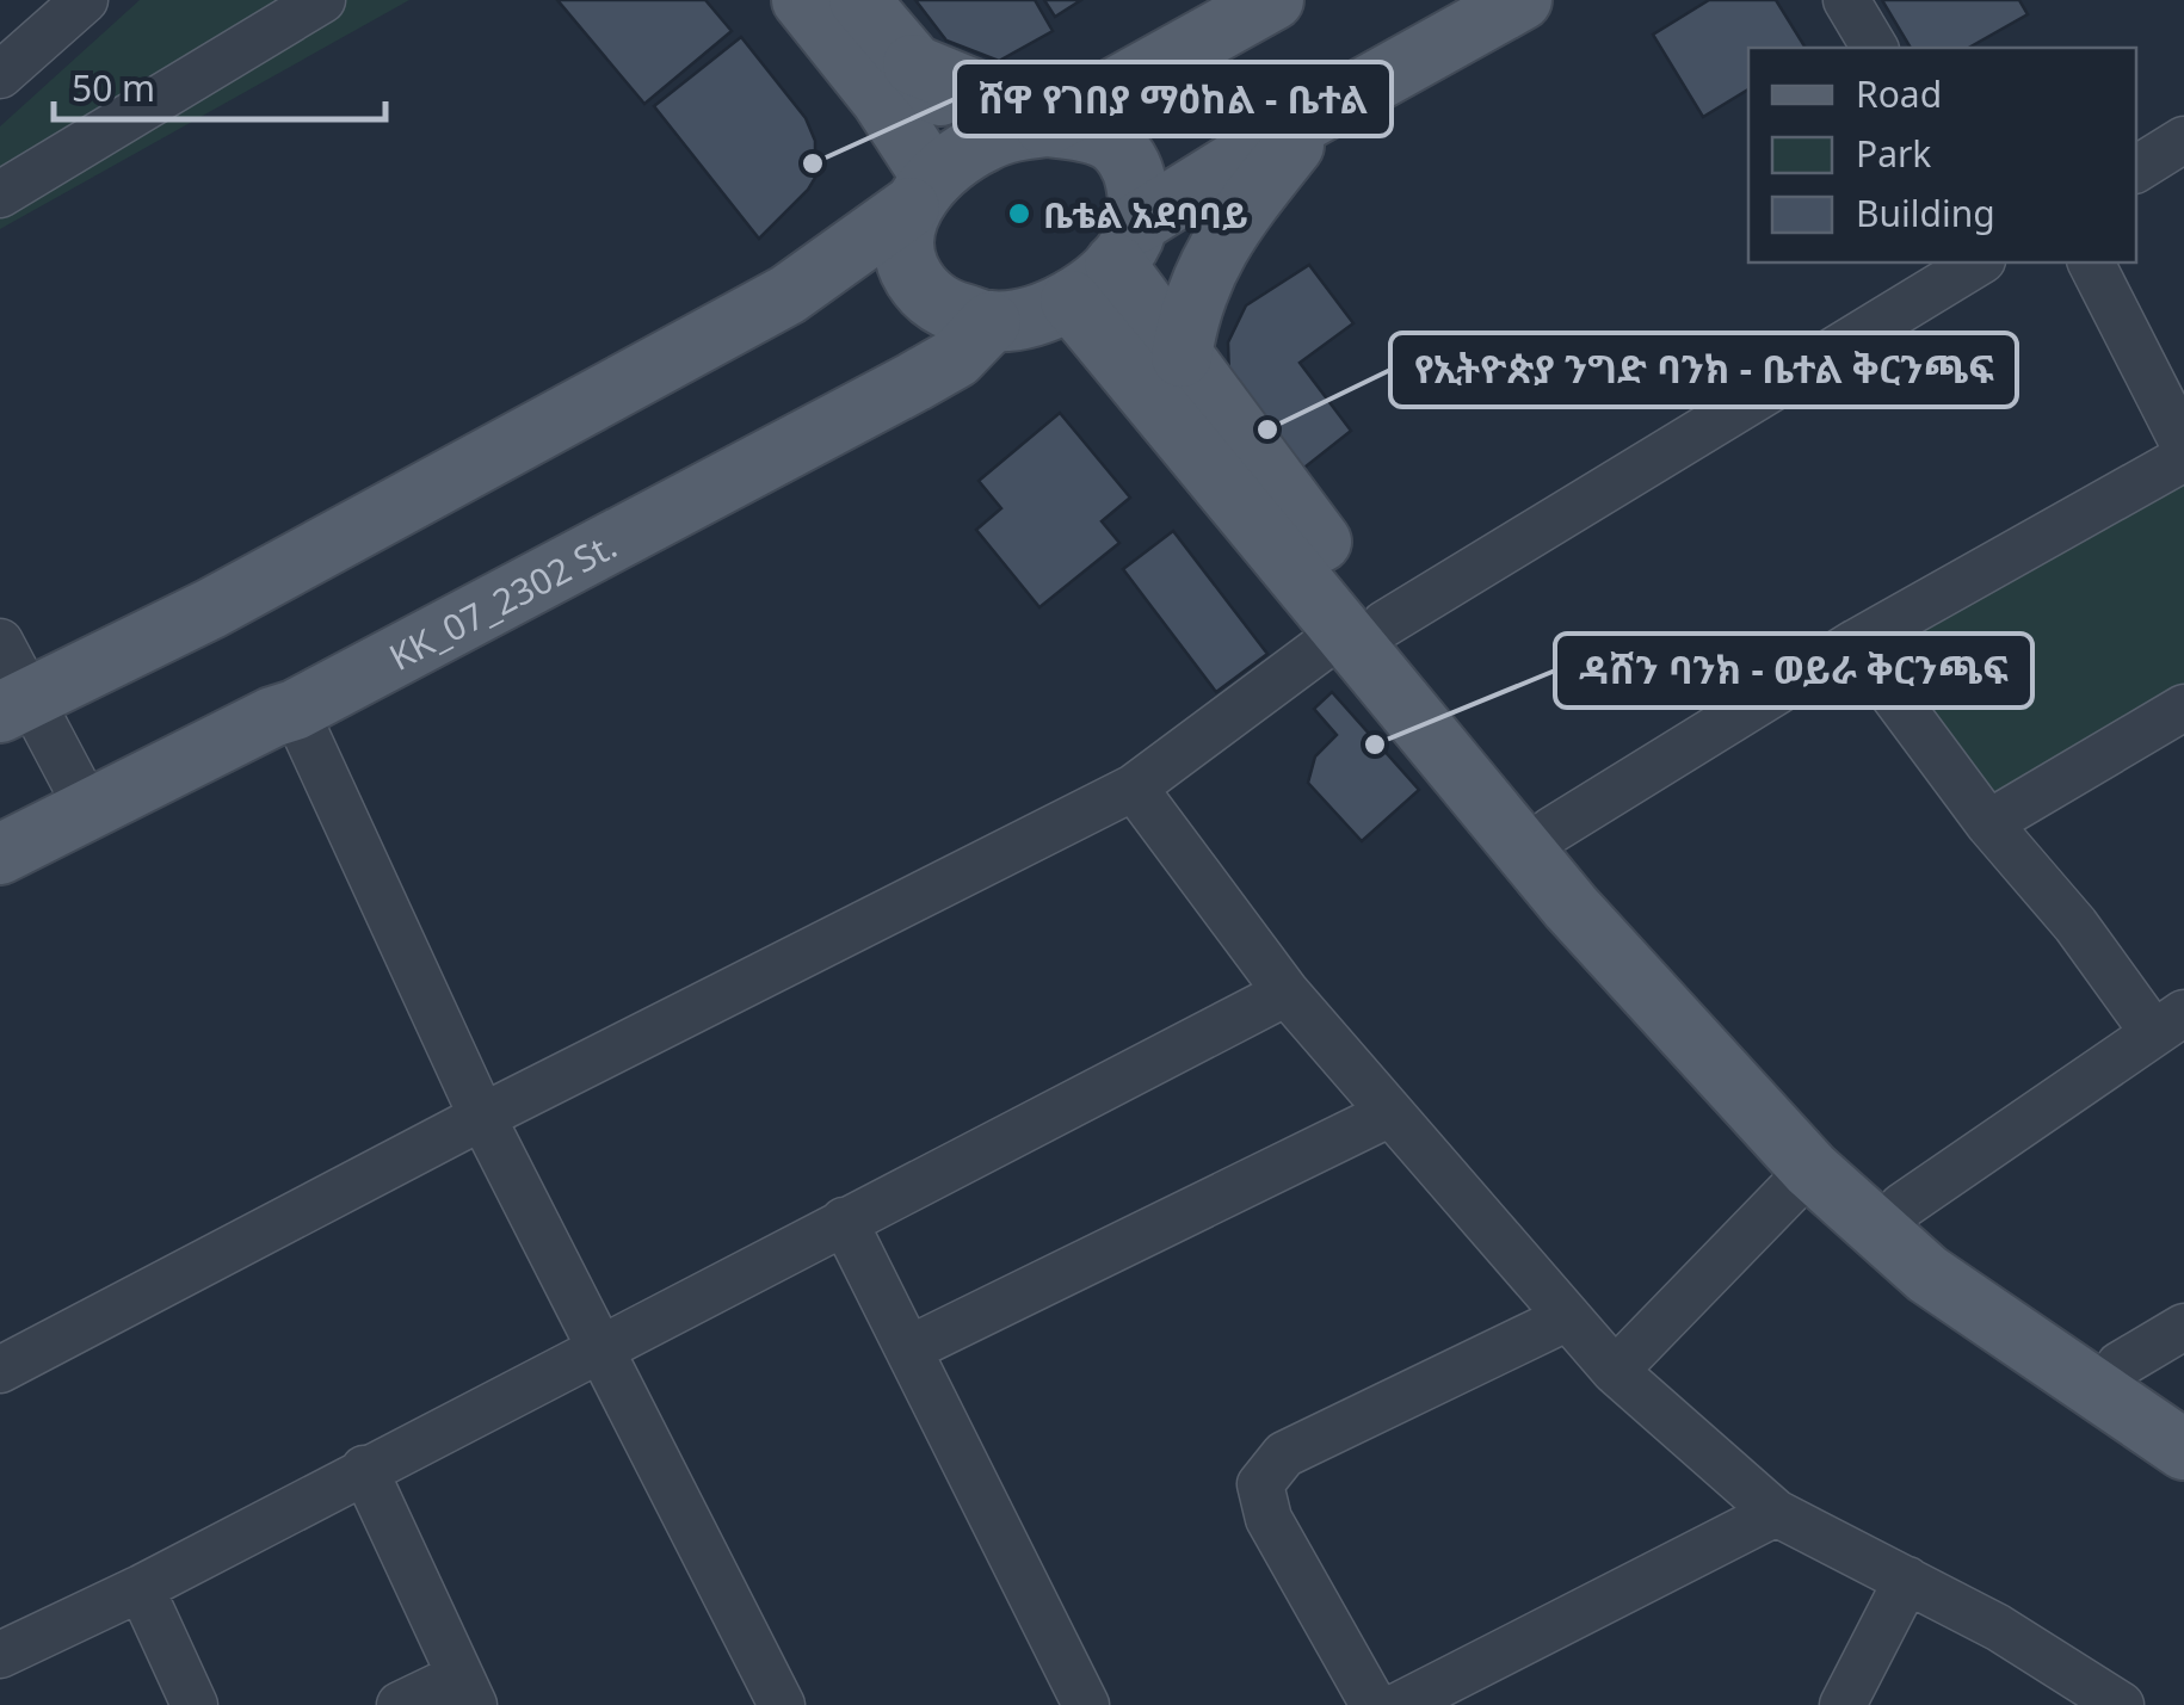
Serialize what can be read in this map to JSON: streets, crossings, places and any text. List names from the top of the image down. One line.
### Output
{"streets":{"main road":["KK_07_2302 St."]},"places":["ሸዋ የገበያ ማዕከል - ቤተል","ቤቴል አደባባይ","የኢትዮጵያ ንግድ ባንክ - ቤተል ቅርንጫፍ","ዳሸን ባንክ - ወይራ ቅርንጫፍ"],"legend":["Road","Park","Building"],"scale_bar":"50 m"}
